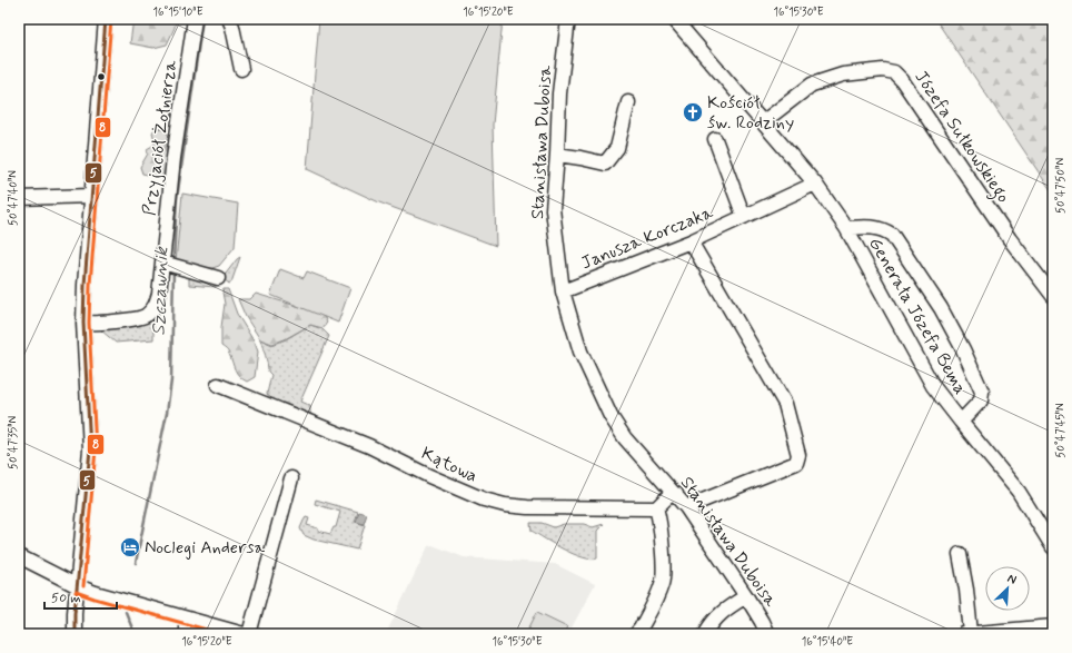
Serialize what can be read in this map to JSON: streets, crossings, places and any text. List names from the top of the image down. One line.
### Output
{"streets":{"street":["Józefa Sułkowskiego","Przyjaciół Żołnierza","Stanisława Duboisa","Janusza Korczaka","Generała Józefa Bema","Kątowa"]},"crossings":[["Józefa Sułkowskiego","Generała Józefa Bema"],["Stanisława Duboisa","Janusza Korczaka"],["Janusza Korczaka","Generała Józefa Bema"]],"water":["Szczawnik"],"places":{"church":["Kościół św. Rodziny"],"hotel":["Noclegi Andersa"]},"lines":["transit line 5","transit line 8"],"scale_bar":"50 m","north":"top right","coordinates":["16°15'10\"E","16°15'20\"E","16°15'30\"E","50°47'50\"N","50°47'40\"N","50°47'45\"N","50°47'35\"N","16°15'40\"E"]}
